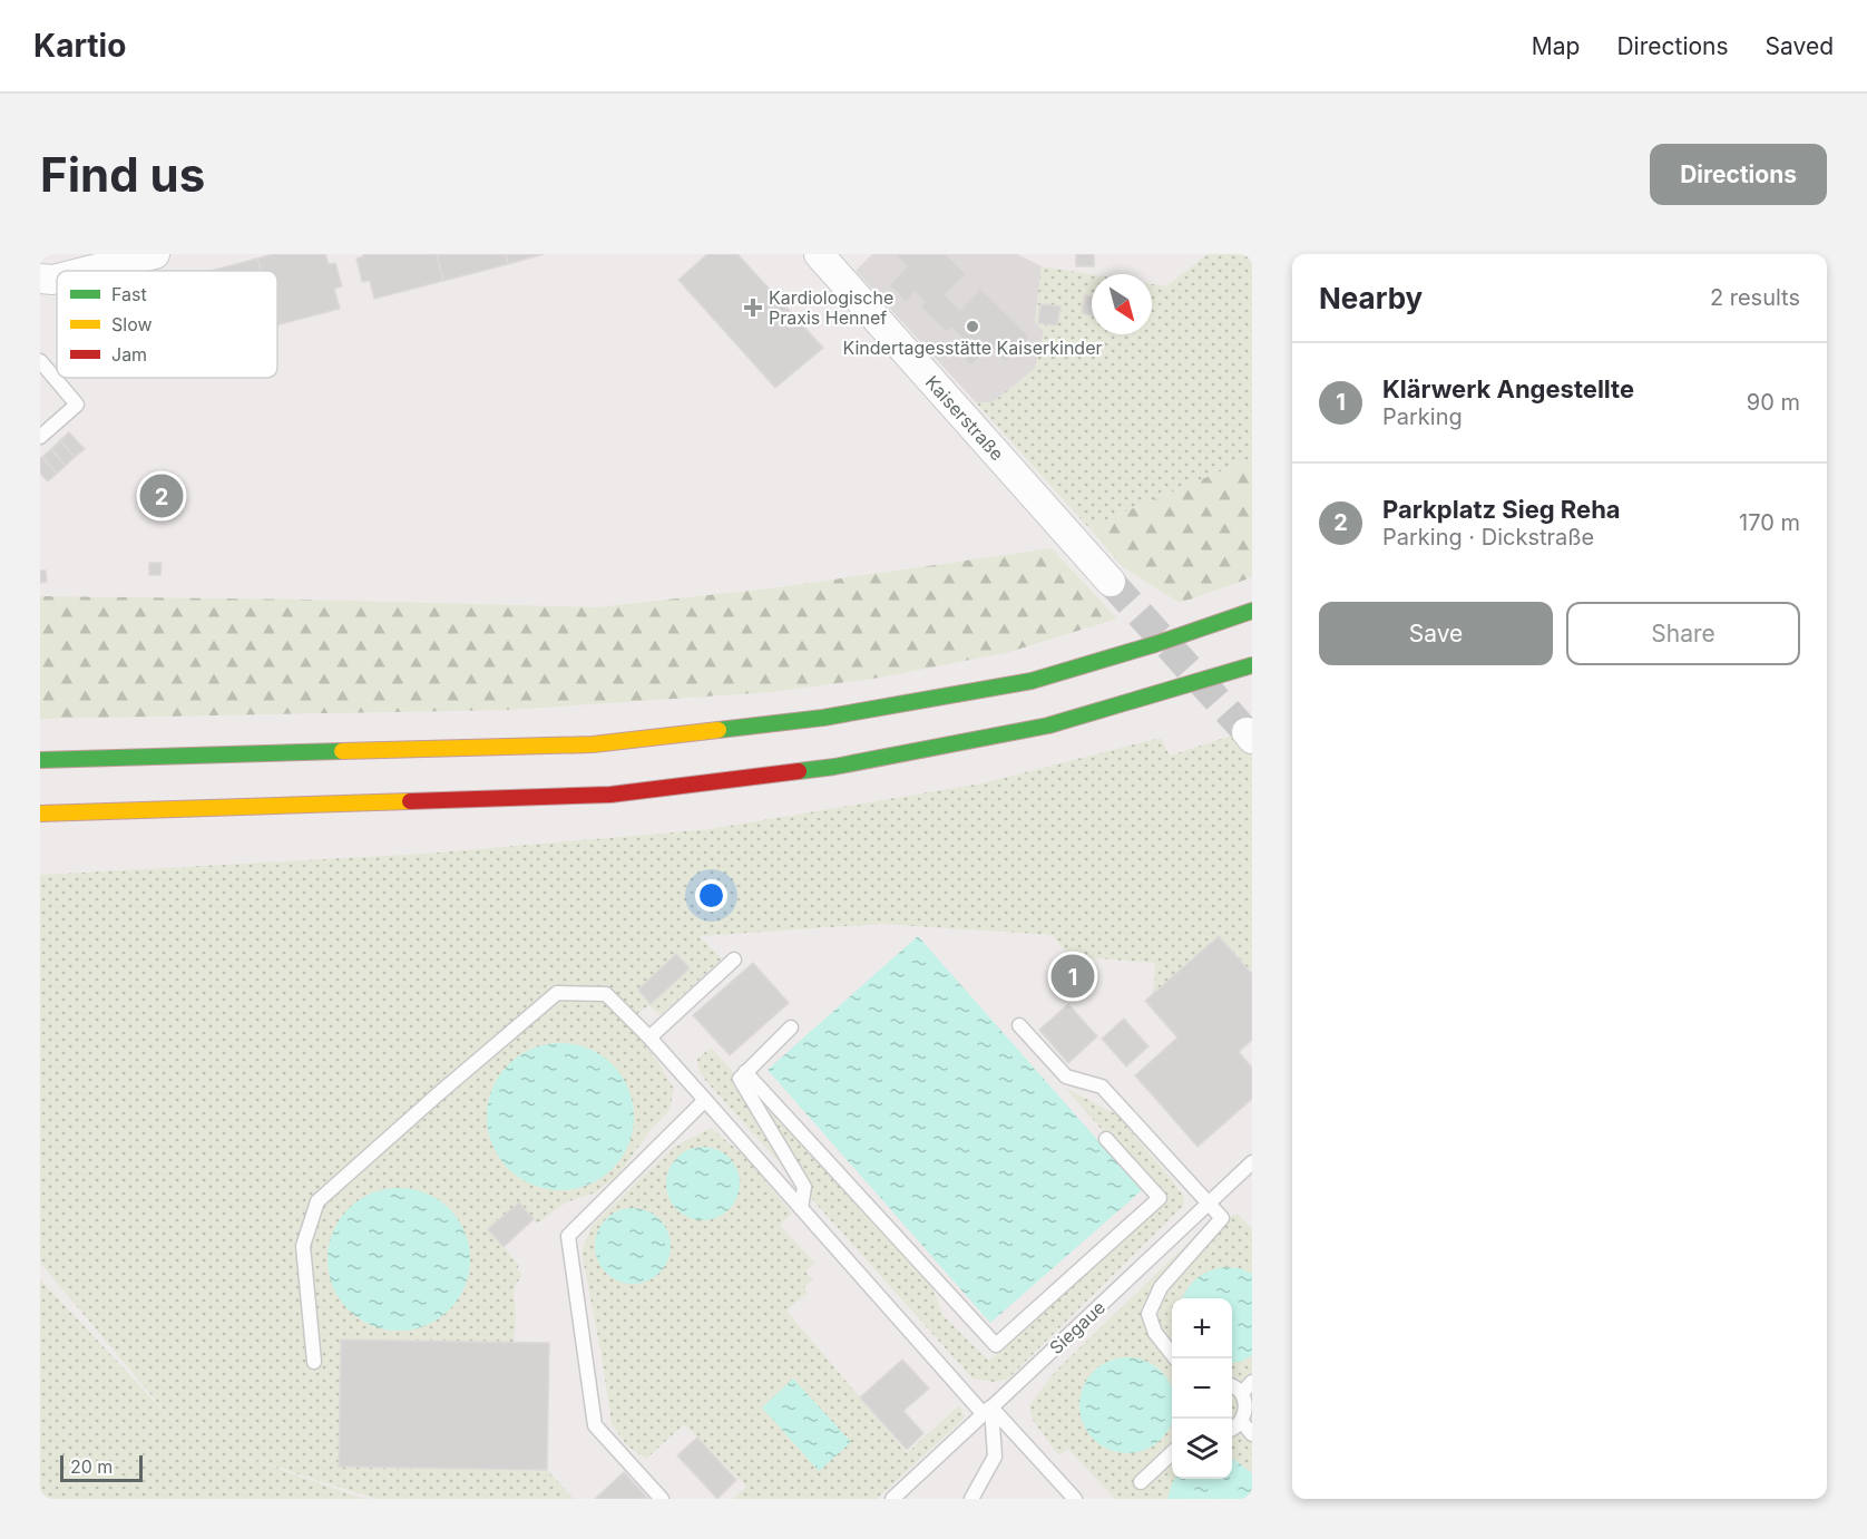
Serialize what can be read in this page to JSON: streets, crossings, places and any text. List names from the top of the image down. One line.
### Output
{"streets":{"street":["Kaiserstraße"],"lane":["Siegaue"]},"places":{"health":["Kardiologische Praxis Hennef"],"other":["Kindertagesstätte Kaiserkinder"]},"legend":["Fast","Slow","Jam"],"scale_bar":"20 m","north":"bottom right","page":{"header":"Kartio","nav":["Map","Directions","Saved"],"buttons":["Directions",["Save","Share"]],"title":"Find us","heading":["Nearby","2 results"],"list":[{"mark":"1","name":"Klärwerk Angestellte","note":"Parking","value":"90 m"},{"mark":"2","name":"Parkplatz Sieg Reha","note":"Parking · Dickstraße","value":"170 m"}],"pins":["2","1"],"map_buttons":["+","−"],"scale":"20 m"}}
